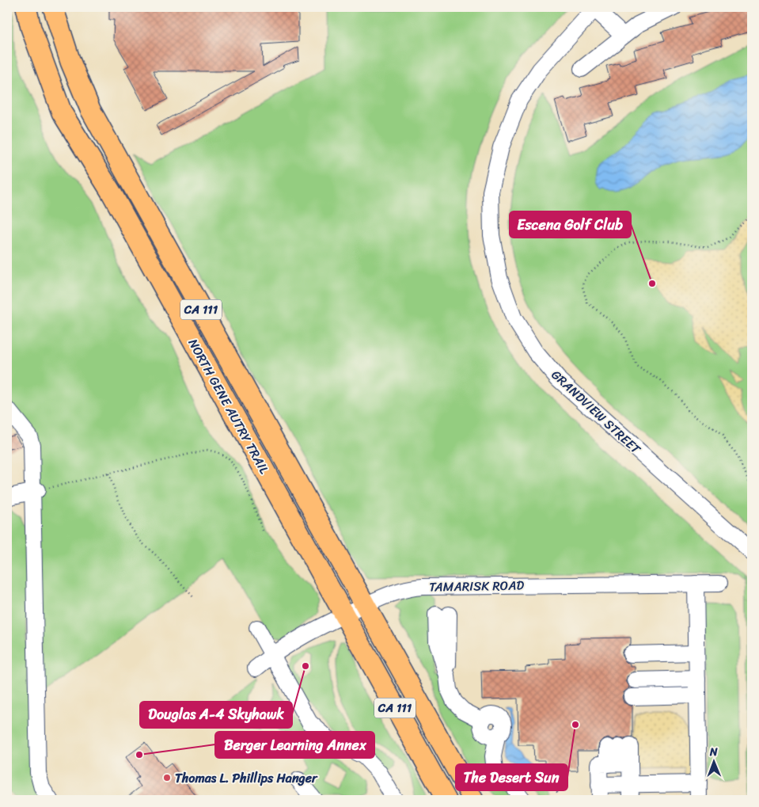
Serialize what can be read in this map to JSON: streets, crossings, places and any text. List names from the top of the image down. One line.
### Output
{"streets":{"main road":["CA 111","NORTH GENE AUTRY TRAIL"],"street":["GRANDVIEW STREET","TAMARISK ROAD"]},"crossings":[["NORTH GENE AUTRY TRAIL","TAMARISK ROAD"]],"places":["Escena Golf Club","Douglas A-4 Skyhawk","The Desert Sun","Berger Learning Annex","Thomas L. Phillips Hanger"],"north":"top"}
